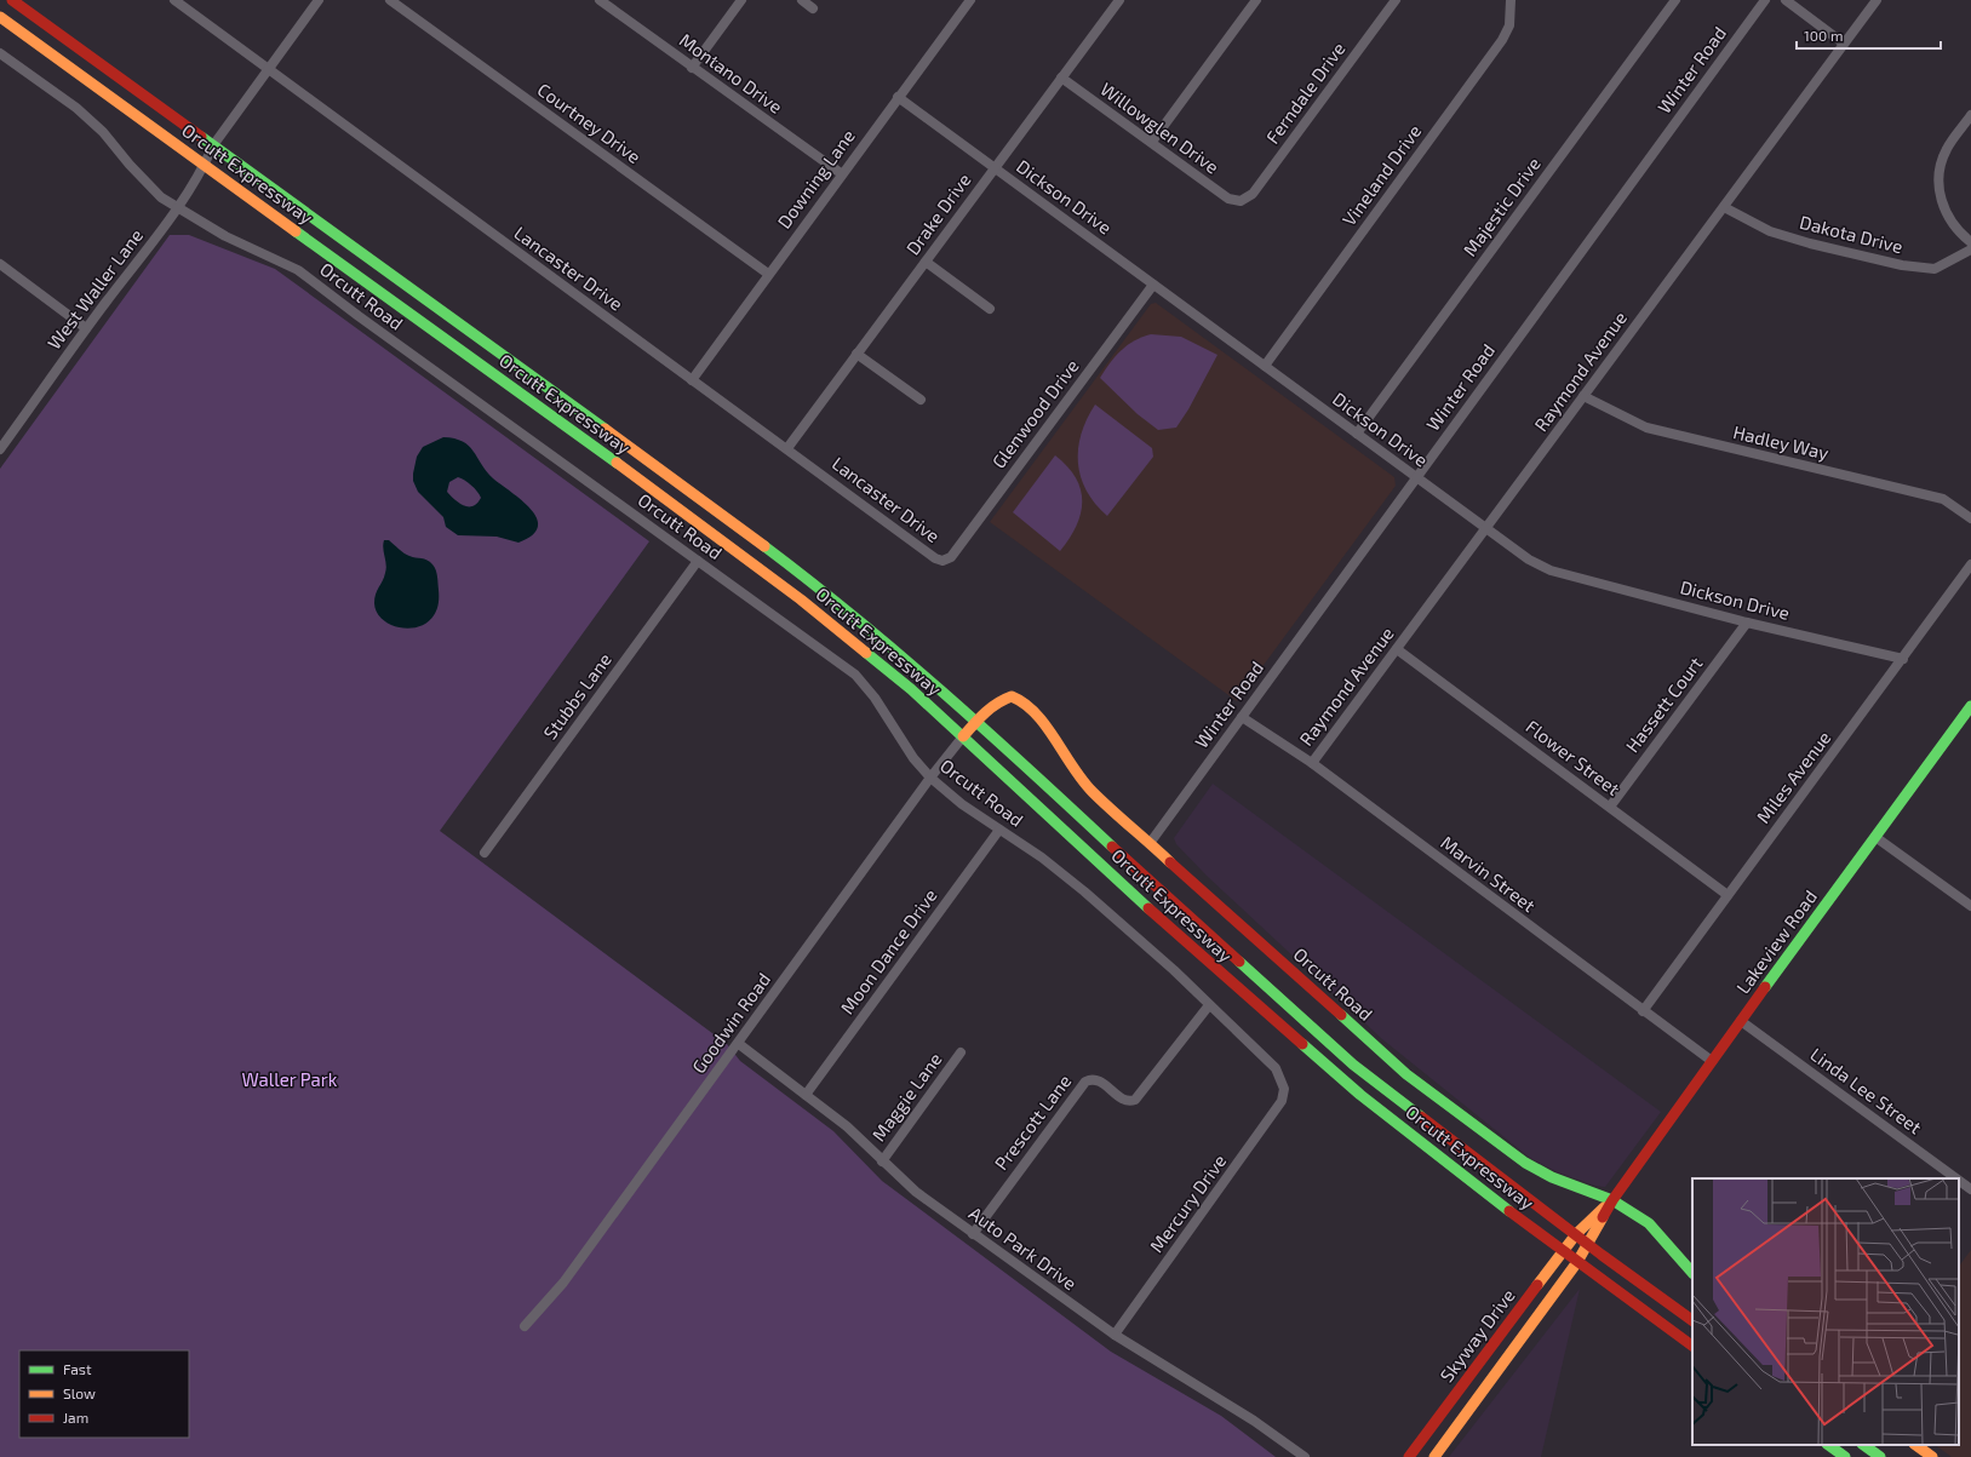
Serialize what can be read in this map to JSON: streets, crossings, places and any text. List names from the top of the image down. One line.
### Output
{"streets":{"main road":["Orcutt Expressway","Orcutt Road","Lakeview Road","Skyway Drive"],"street":["Winter Road","Montano Drive","Ferndale Drive","Courtney Drive","Willowglen Drive","Vineland Drive","Downing Lane","Dickson Drive","Majestic Drive","Drake Drive","Dakota Drive","Lancaster Drive","West Waller Lane","Raymond Avenue","Glenwood Drive","Hadley Way","Stubbs Lane","Hassett Court","Flower Street","Miles Avenue","Marvin Street","Moon Dance Drive","Goodwin Road","Linda Lee Street","Maggie Lane","Prescott Lane","Mercury Drive","Auto Park Drive"]},"crossings":[["Winter Road","Dickson Drive"],["Winter Road","Orcutt Road"],["Winter Road","Marvin Street"],["Montano Drive","Downing Lane"],["Ferndale Drive","Willowglen Drive"],["Courtney Drive","Downing Lane"],["Willowglen Drive","Drake Drive"],["Orcutt Expressway","West Waller Lane"],["Orcutt Expressway","Orcutt Road"],["Orcutt Expressway","Lakeview Road"],["Orcutt Expressway","Goodwin Road"],["Orcutt Expressway","Skyway Drive"],["Vineland Drive","Dickson Drive"],["Downing Lane","Dickson Drive"],["Downing Lane","Lancaster Drive"],["Dickson Drive","Majestic Drive"],["Dickson Drive","Drake Drive"],["Dickson Drive","Raymond Avenue"],["Dickson Drive","Glenwood Drive"],["Dickson Drive","Hassett Court"],["Dickson Drive","Miles Avenue"],["Drake Drive","Lancaster Drive"],["Dakota Drive","Raymond Avenue"],["Lancaster Drive","West Waller Lane"],["Lancaster Drive","Glenwood Drive"],["West Waller Lane","Orcutt Road"],["Orcutt Road","Stubbs Lane"],["Orcutt Road","Lakeview Road"],["Orcutt Road","Moon Dance Drive"],["Orcutt Road","Goodwin Road"],["Orcutt Road","Prescott Lane"],["Orcutt Road","Mercury Drive"],["Raymond Avenue","Hadley Way"],["Raymond Avenue","Flower Street"],["Raymond Avenue","Marvin Street"],["Hassett Court","Flower Street"],["Flower Street","Miles Avenue"],["Miles Avenue","Marvin Street"],["Marvin Street","Lakeview Road"],["Lakeview Road","Linda Lee Street"],["Lakeview Road","Skyway Drive"],["Moon Dance Drive","Auto Park Drive"],["Goodwin Road","Auto Park Drive"],["Maggie Lane","Auto Park Drive"],["Prescott Lane","Auto Park Drive"],["Mercury Drive","Auto Park Drive"]],"parks":["Waller Park"],"legend":["Fast","Slow","Jam"],"scale_bar":"100 m"}
